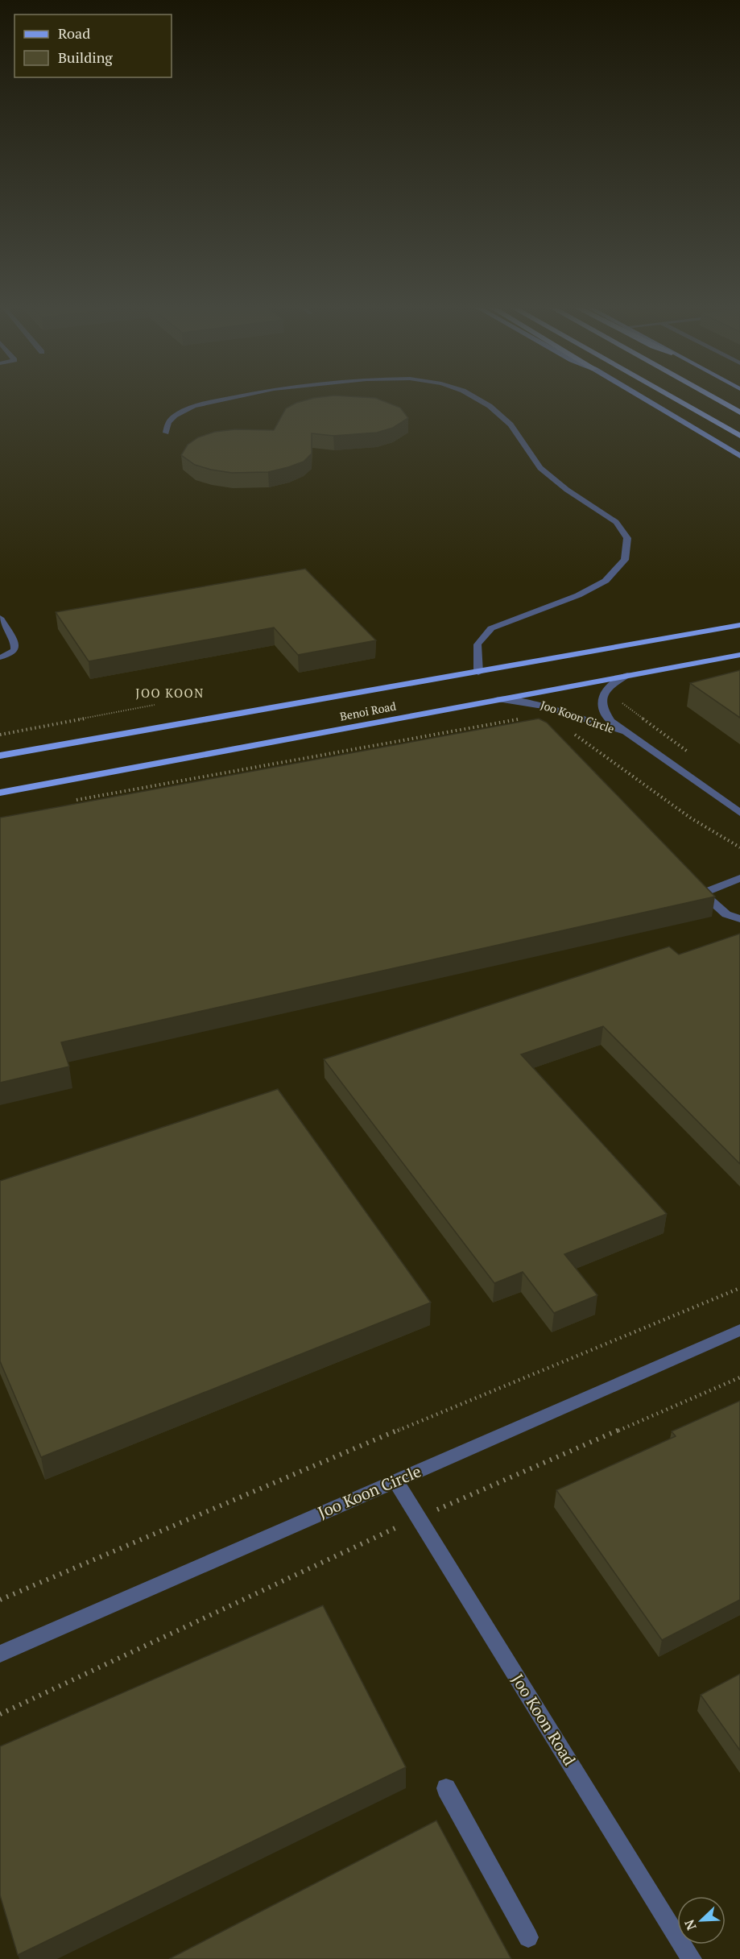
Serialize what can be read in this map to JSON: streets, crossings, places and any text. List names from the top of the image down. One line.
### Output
{"streets":{"main road":["Benoi Road"],"street":["Joo Koon Circle","Joo Koon Road"]},"crossings":[["Benoi Road","Joo Koon Circle"],["Joo Koon Circle","Joo Koon Road"]],"districts":["JOO KOON"],"legend":["Road","Building"],"north":"bottom left"}
